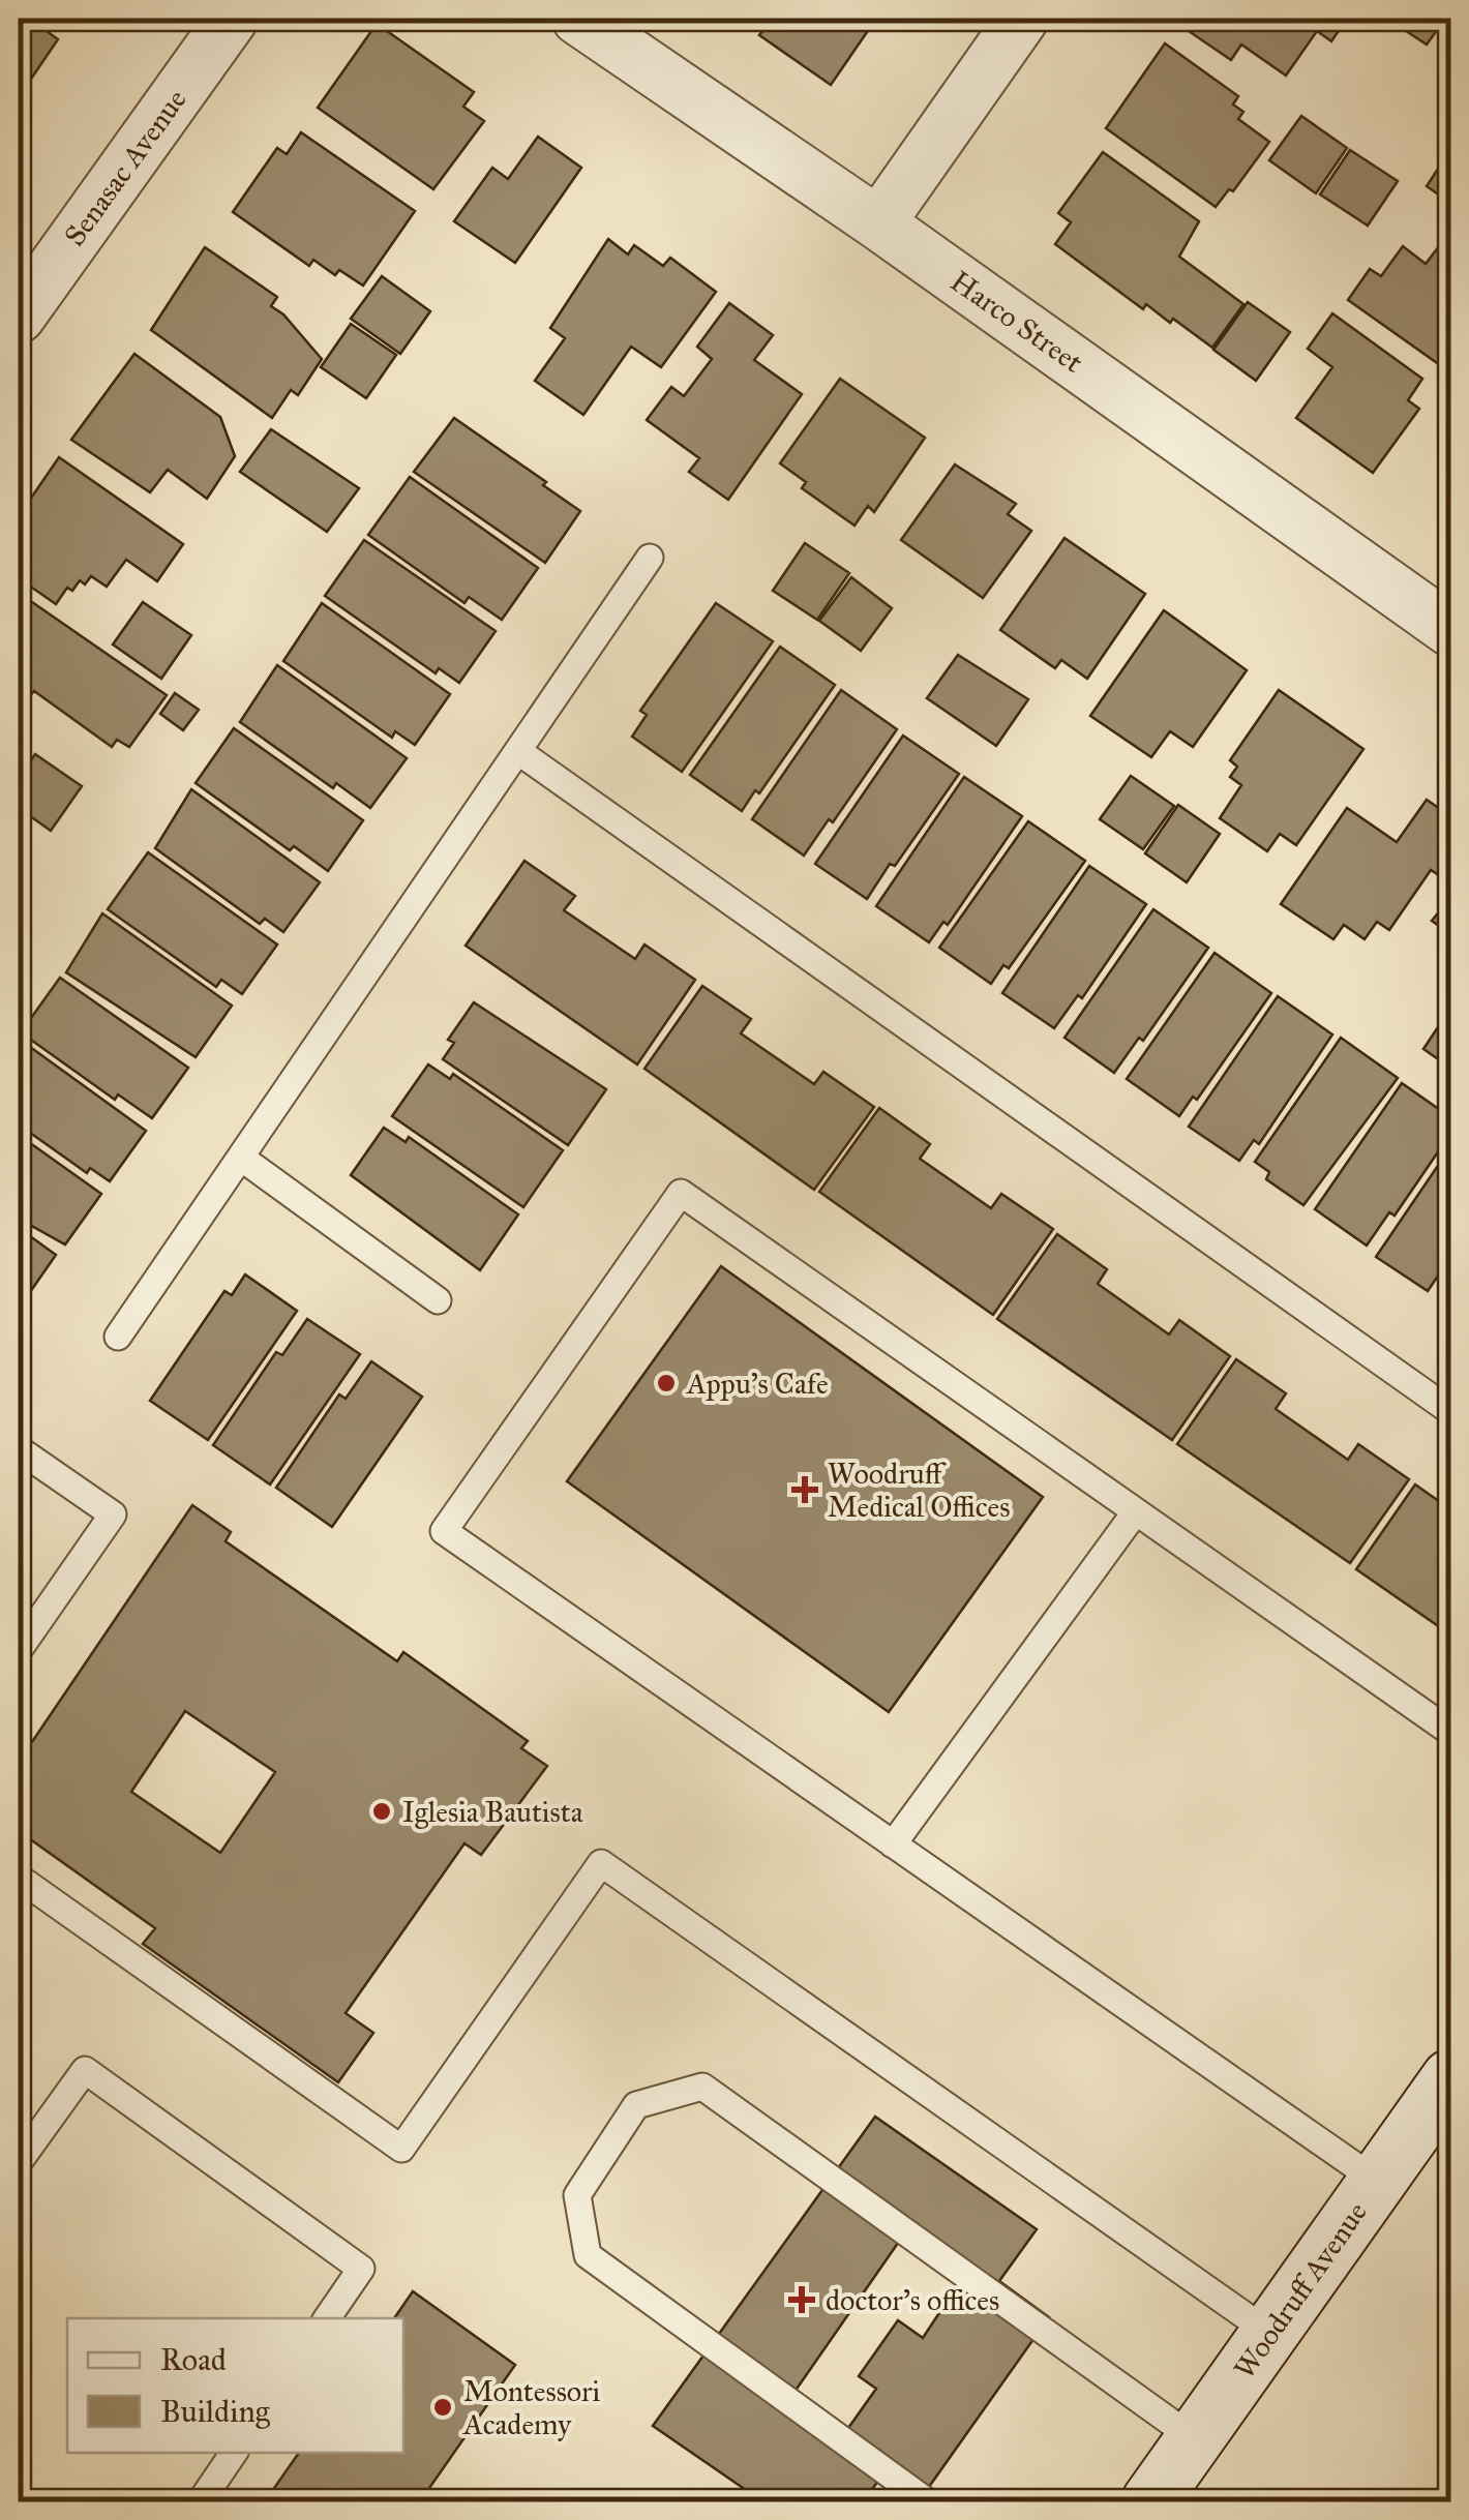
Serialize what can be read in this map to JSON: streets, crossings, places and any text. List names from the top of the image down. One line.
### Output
{"streets":{"main road":["Woodruff Avenue"],"street":["Senasac Avenue","Harco Street"]},"places":{"other":["Appu's Cafe","Iglesia Bautista","Montessori Academy"],"health":["Woodruff Medical Offices","doctor's offices"]},"legend":["Road","Building"]}
